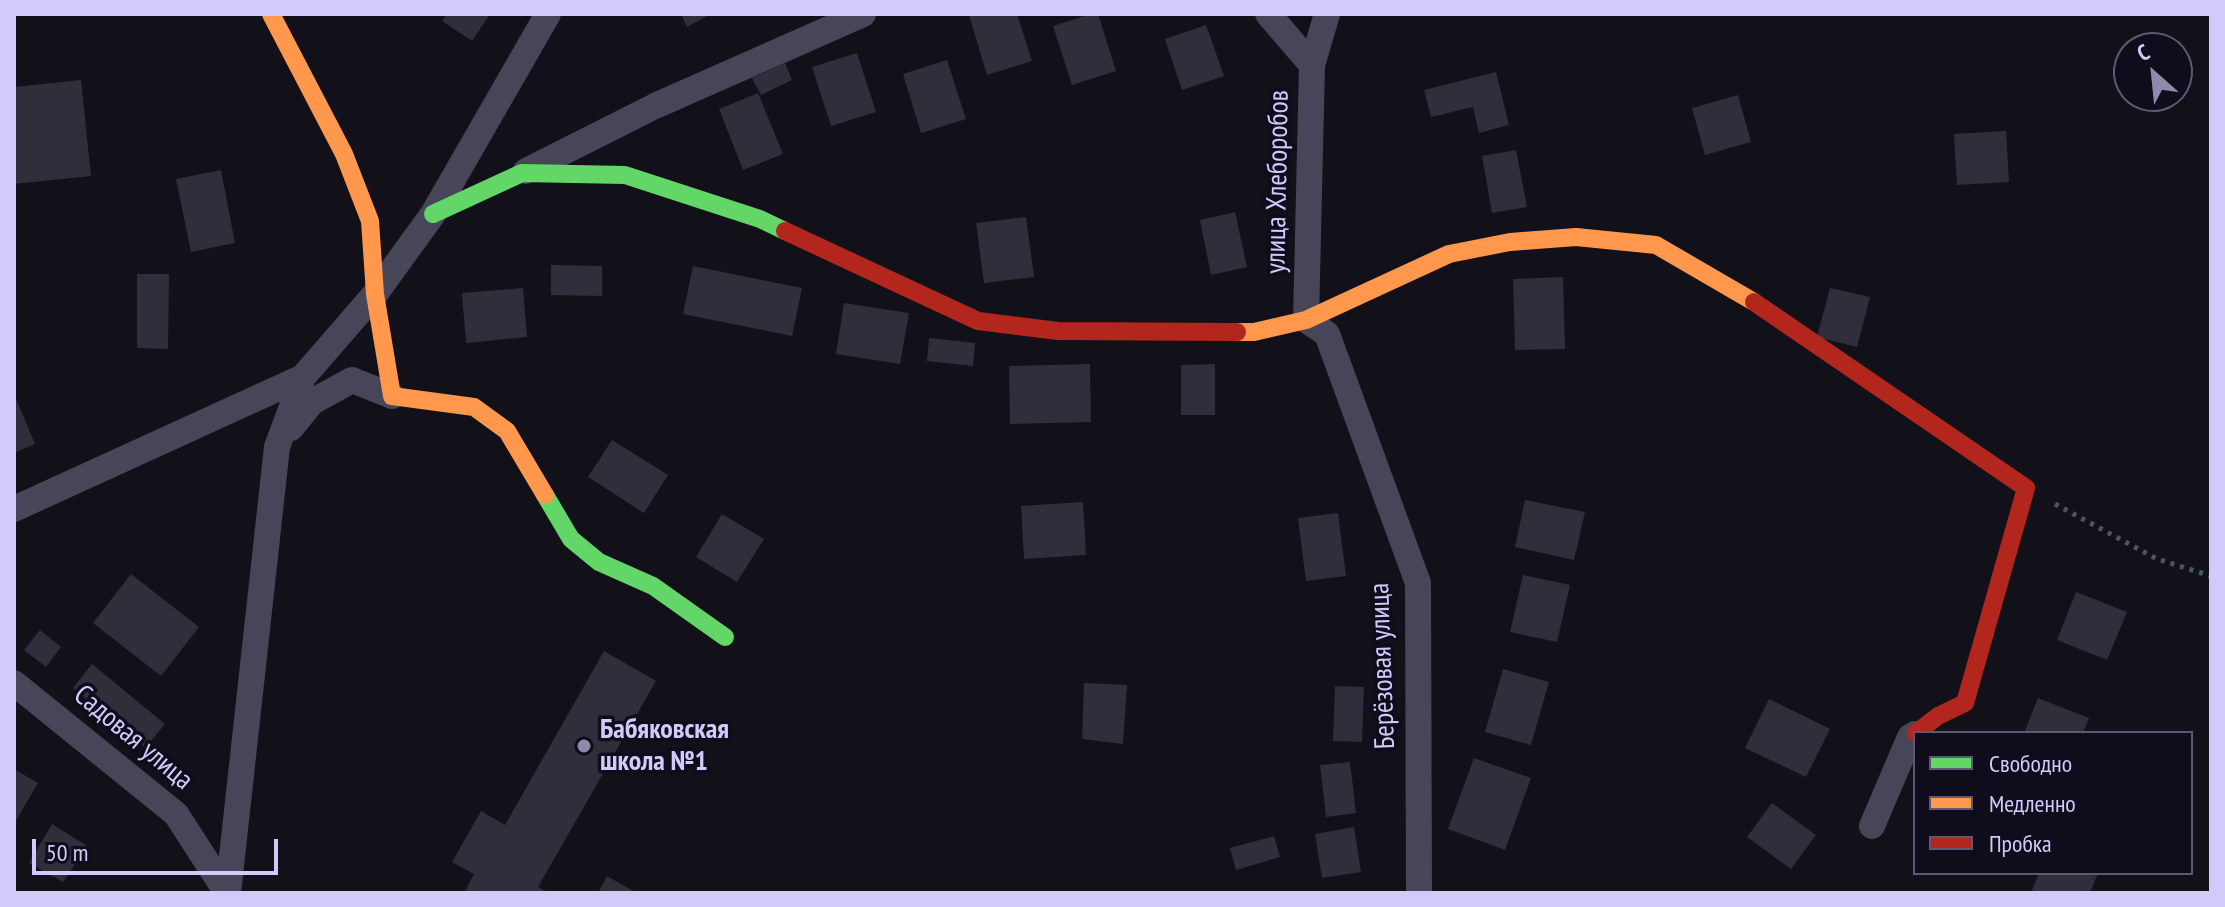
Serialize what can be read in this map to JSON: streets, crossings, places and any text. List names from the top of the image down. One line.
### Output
{"streets":{"street":["улица Хлеборобов","Берёзовая улица","Садовая улица"]},"crossings":[["улица Хлеборобов","Берёзовая улица"]],"places":["Бабяковская школа №1"],"legend":["Свободно","Медленно","Пробка"],"scale_bar":"50 m","north":"top left"}
